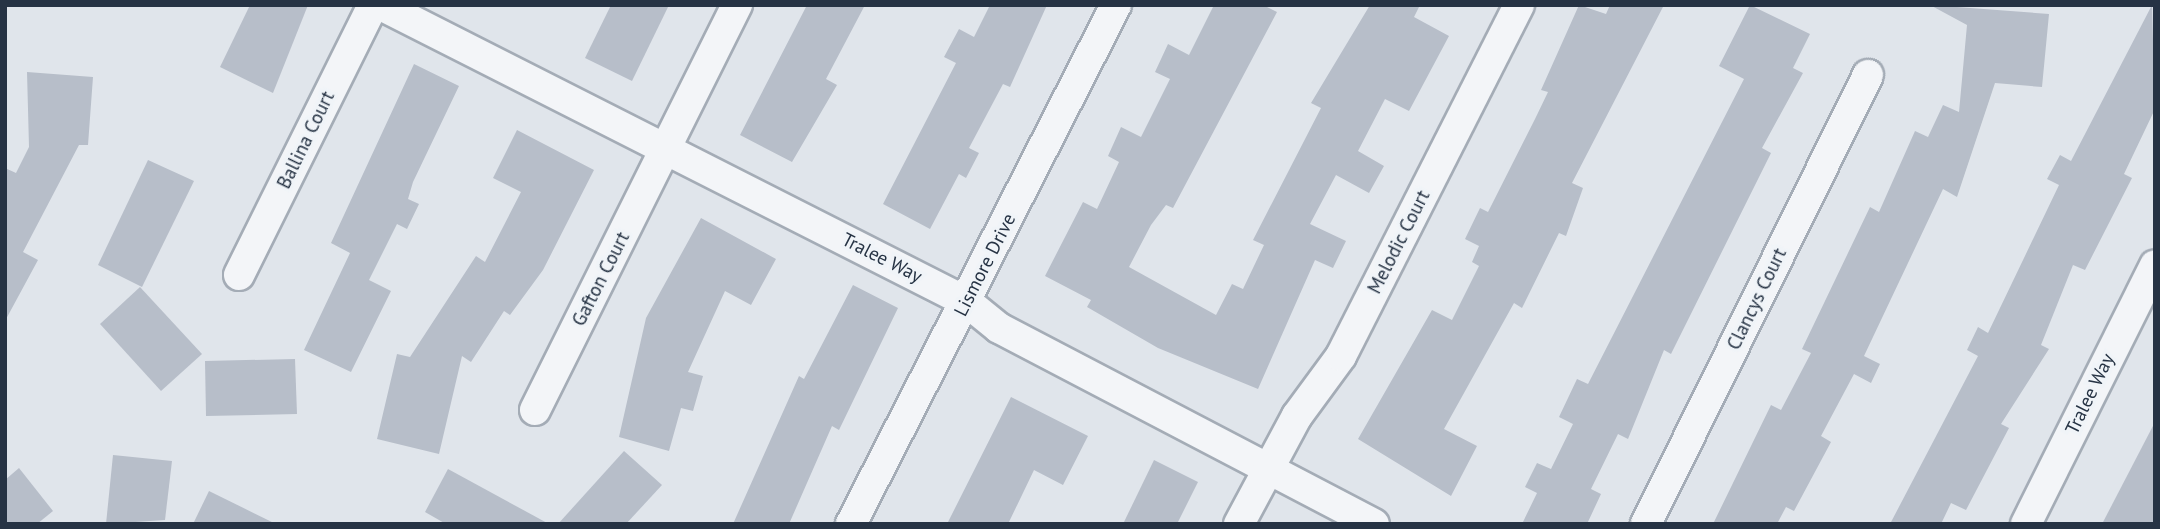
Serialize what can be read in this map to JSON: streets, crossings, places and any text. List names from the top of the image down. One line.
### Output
{"streets":{"street":["Ballina Court","Melodic Court","Tralee Way","Lismore Drive","Gafton Court","Clancys Court"]},"crossings":[["Melodic Court","Tralee Way"],["Tralee Way","Lismore Drive"],["Tralee Way","Gafton Court"]]}
